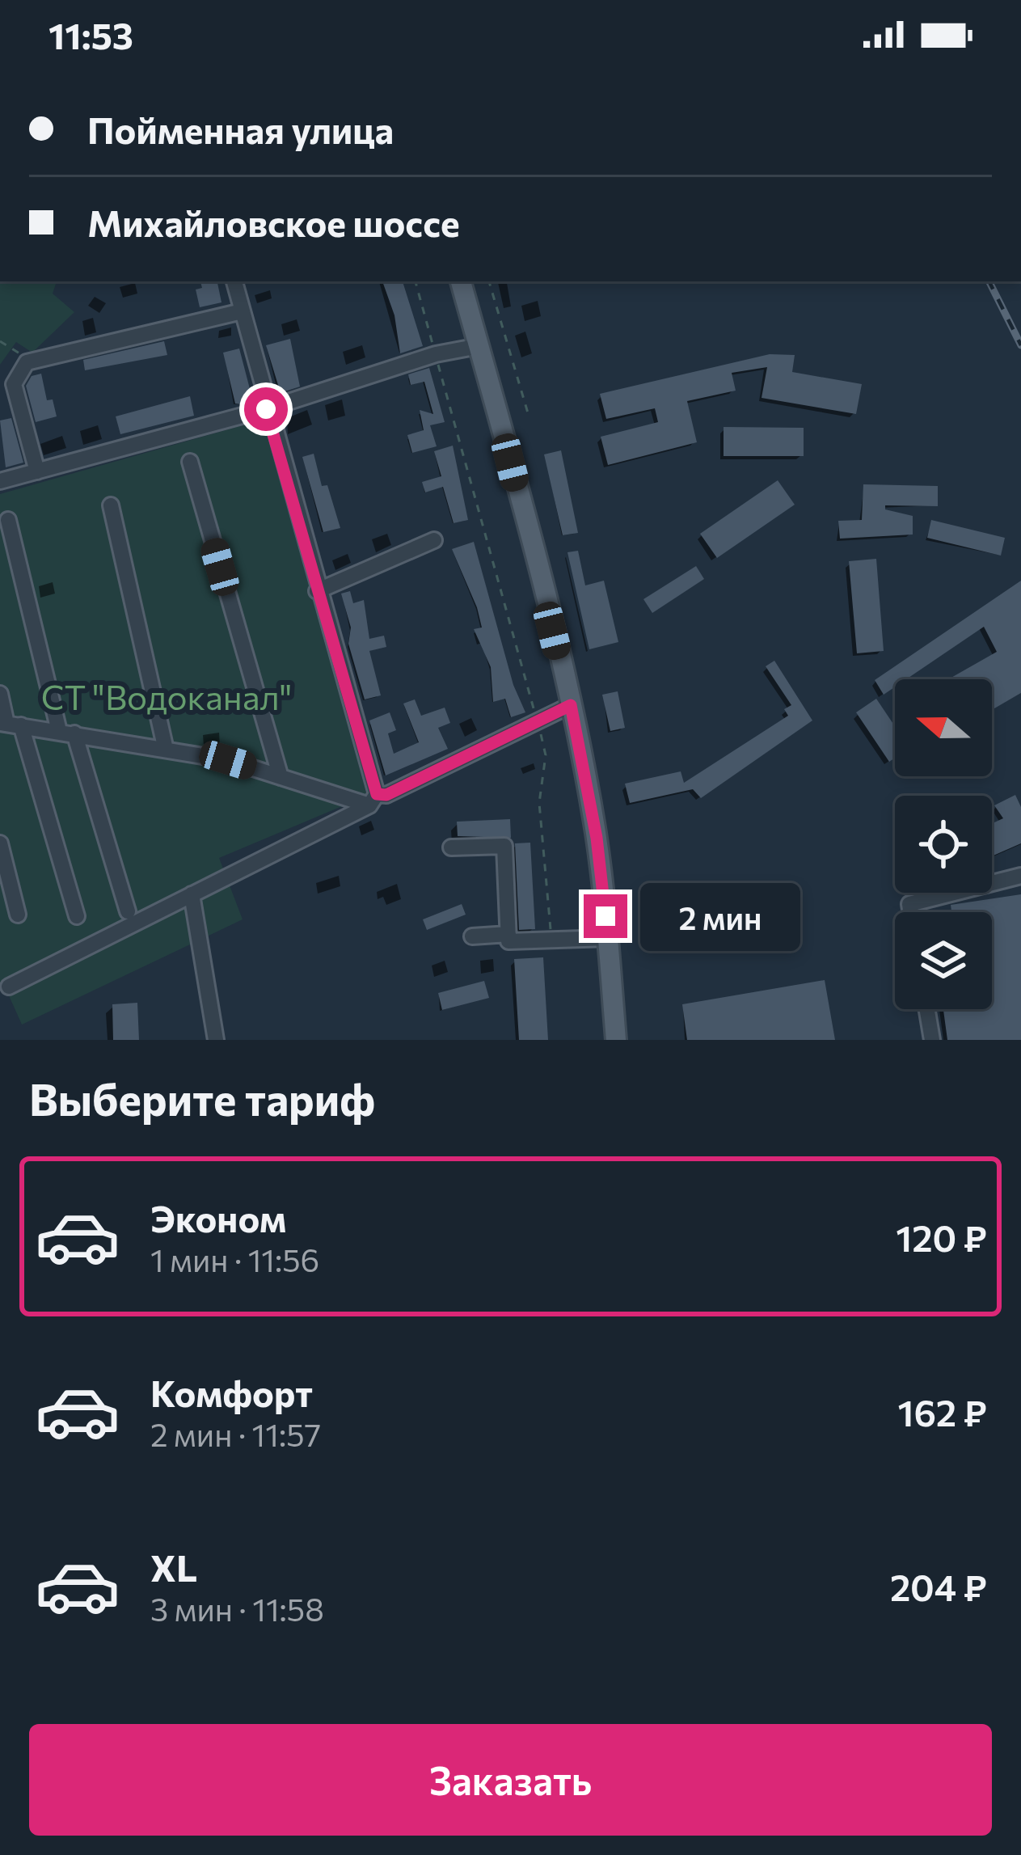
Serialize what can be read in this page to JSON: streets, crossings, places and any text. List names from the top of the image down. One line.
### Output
{"parks":["СТ \"Водоканал\""],"north":"left","page":{"status":"11:53","banner":["Пойменная улица","Михайловское шоссе"],"bubble":"2 мин","heading":"Выберите тариф","list":[{"name":"Эконом","note":"1 мин · 11:56","value":"120 ₽"},{"name":"Комфорт","note":"2 мин · 11:57","value":"162 ₽"},{"name":"XL","note":"3 мин · 11:58","value":"204 ₽"}],"buttons":"Заказать"}}
